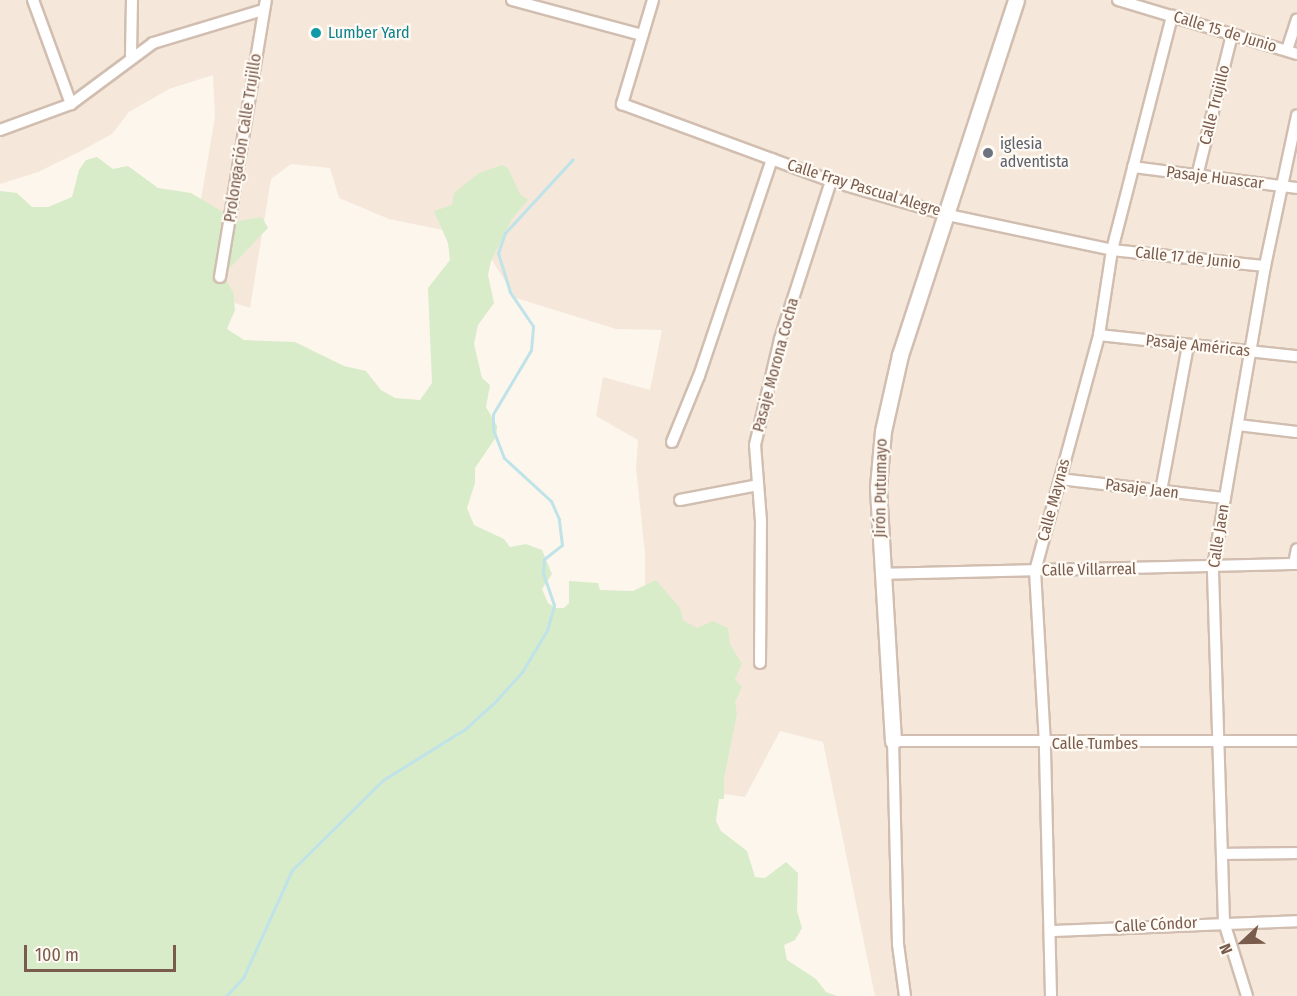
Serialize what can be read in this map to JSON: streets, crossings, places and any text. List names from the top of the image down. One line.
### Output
{"streets":{"street":["Calle 15 de Junio","Calle Trujillo","Prolongación Calle Trujillo","Pasaje Huascar","Calle Fray Pascual Alegre","Calle 17 de Junio","Pasaje Américas","Pasaje Morona Cocha","Jirón Putumayo","Pasaje Jaen","Calle Maynas","Calle Jaen","Calle Villarreal","Calle Tumbes","Calle Cóndor"]},"crossings":[["Calle 15 de Junio","Calle Trujillo"],["Calle 15 de Junio","Calle Maynas"],["Calle Trujillo","Pasaje Huascar"],["Pasaje Huascar","Calle Maynas"],["Pasaje Huascar","Calle Jaen"],["Calle Fray Pascual Alegre","Calle 17 de Junio"],["Calle Fray Pascual Alegre","Pasaje Morona Cocha"],["Calle Fray Pascual Alegre","Jirón Putumayo"],["Calle Fray Pascual Alegre","Calle Maynas"],["Calle 17 de Junio","Calle Maynas"],["Calle 17 de Junio","Calle Jaen"],["Pasaje Américas","Calle Maynas"],["Pasaje Américas","Calle Jaen"],["Jirón Putumayo","Calle Villarreal"],["Jirón Putumayo","Calle Tumbes"],["Pasaje Jaen","Calle Maynas"],["Pasaje Jaen","Calle Jaen"],["Calle Maynas","Calle Villarreal"],["Calle Maynas","Calle Tumbes"],["Calle Maynas","Calle Cóndor"],["Calle Jaen","Calle Villarreal"],["Calle Jaen","Calle Tumbes"],["Calle Jaen","Calle Cóndor"]],"places":["Lumber Yard","iglesia adventista"],"scale_bar":"100 m","north":"left"}
